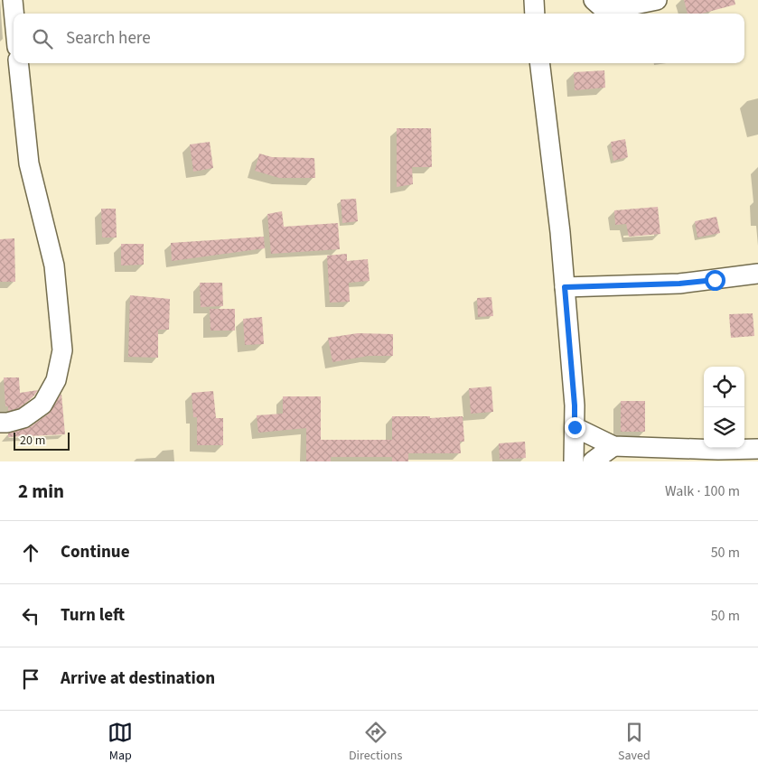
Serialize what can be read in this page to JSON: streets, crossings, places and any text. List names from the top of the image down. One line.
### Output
{"scale_bar":"20 m","page":{"search":"Search here","scale":"20 m","heading":["2 min","Walk · 100 m"],"list":[["Continue","50 m"],["Turn left","50 m"],"Arrive at destination"],"nav":["Map","Directions","Saved"]}}
